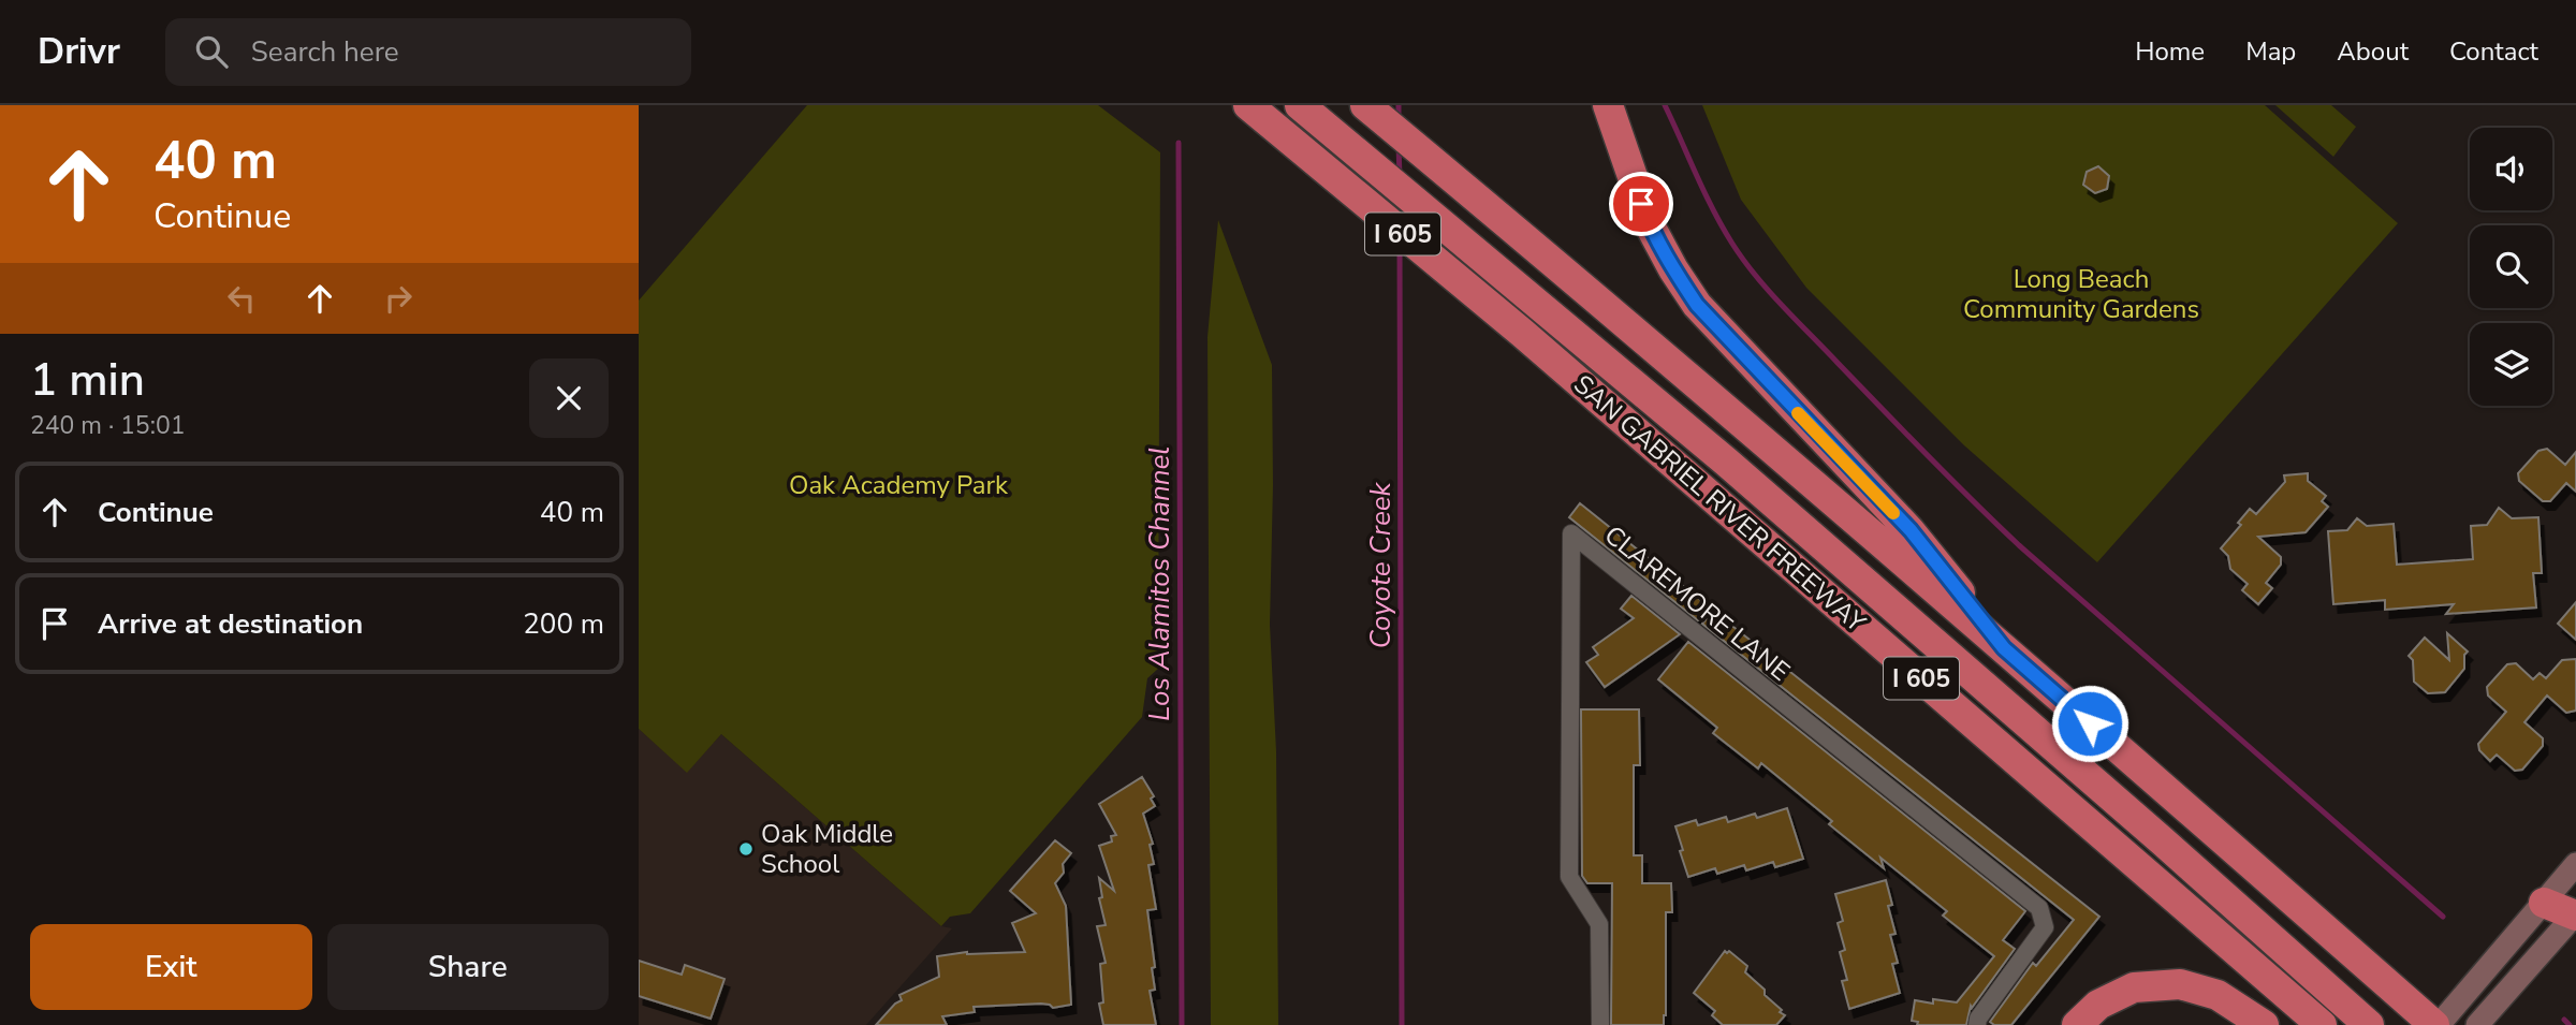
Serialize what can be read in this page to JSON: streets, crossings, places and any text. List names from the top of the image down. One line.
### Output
{"streets":{"highway":["I 605","SAN GABRIEL RIVER FREEWAY"],"street":["CLAREMORE LANE"]},"water":["Coyote Creek","Los Alamitos Channel"],"parks":["Long Beach Community Gardens","Oak Academy Park"],"places":["Oak Middle School"],"page":{"header":"Drivr","search":"Search here","nav":["Home","Map","About","Contact"],"turn":["40 m","Continue"],"heading":["1 min","240 m · 15:01"],"list":[{"name":"Continue","value":"40 m"},{"name":"Arrive at destination","value":"200 m"}],"buttons":["Exit","Share"]}}
